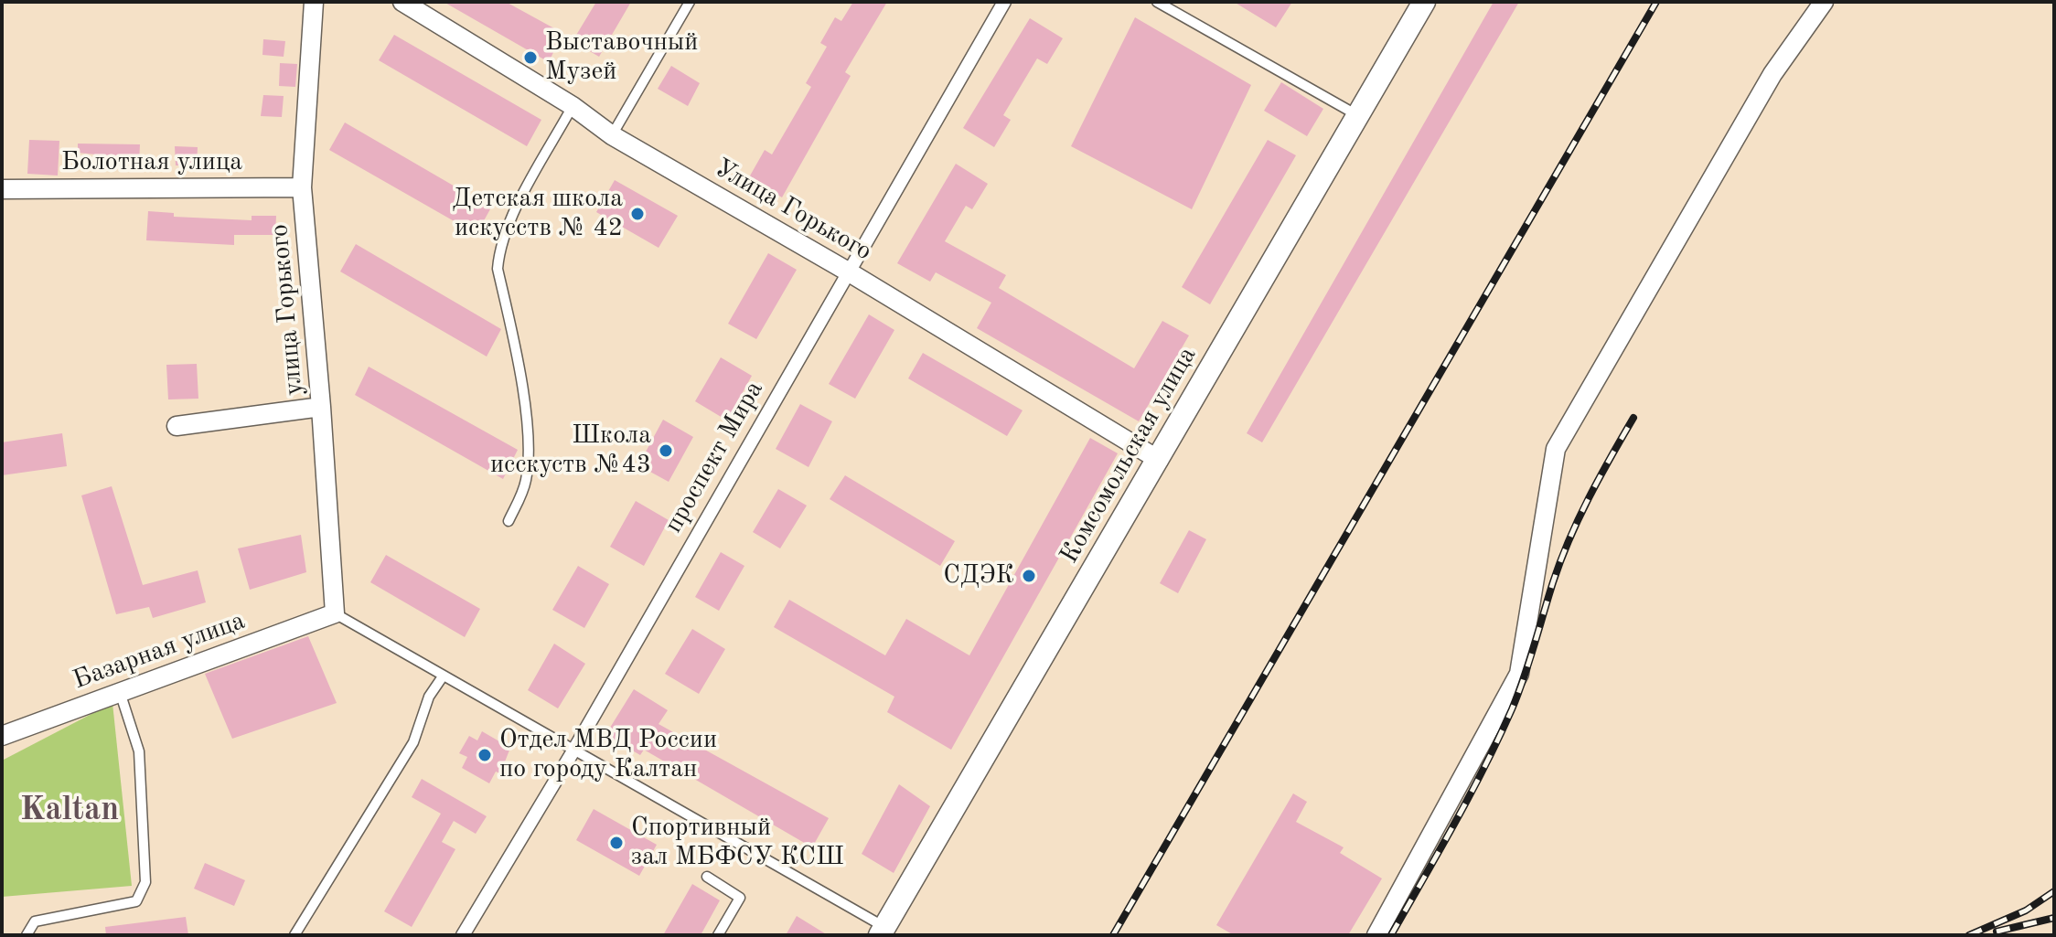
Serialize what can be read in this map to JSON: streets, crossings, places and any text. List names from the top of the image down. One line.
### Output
{"streets":{"street":["Болотная улица","Улица Горького","улица Горького","Комсомольская улица","проспект Мира","Базарная улица"]},"crossings":[["Болотная улица","улица Горького"],["Улица Горького","Комсомольская улица"],["Улица Горького","проспект Мира"],["улица Горького","Базарная улица"]],"districts":["Kaltan"],"places":["Выставочный Музей","Детская школа искусств № 42","Школа исскуств №43","СДЭК","Отдел МВД России по городу Калтан","Спортивный зал МБФСУ КСШ"]}
